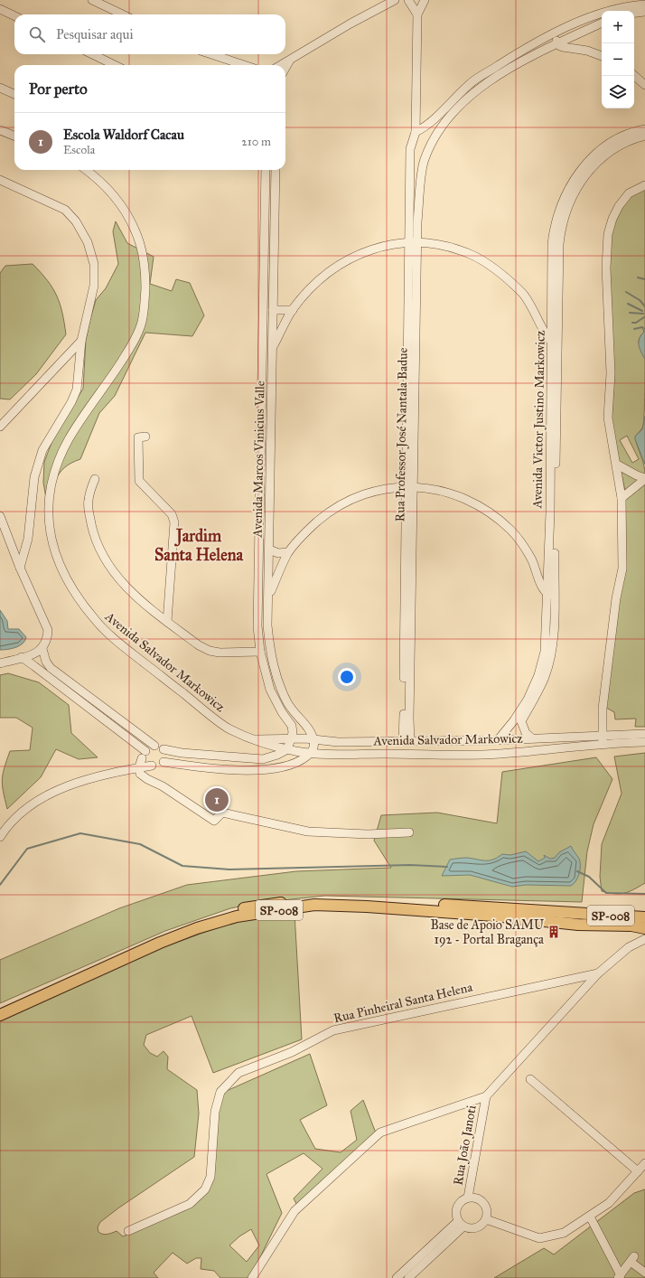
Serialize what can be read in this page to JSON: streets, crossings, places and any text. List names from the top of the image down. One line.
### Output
{"streets":{"main road":["SP-008"],"street":["Avenida Victor Justino Markowicz","Rua Professor José Nantala Badue","Avenida Marcos Vinicius Valle","Avenida Salvador Markowicz","Rua Pinheiral Santa Helena","Rua João Janoti"]},"crossings":[["Avenida Victor Justino Markowicz","Avenida Salvador Markowicz"],["Rua Professor José Nantala Badue","Avenida Salvador Markowicz"],["Avenida Marcos Vinicius Valle","Avenida Salvador Markowicz"]],"districts":["Jardim Santa Helena"],"places":{"building":["Base de Apoio SAMU 192 - Portal Bragança"]},"page":{"map_buttons":["+","−"],"search":"Pesquisar aqui","heading":"Por perto","list":[{"mark":"1","name":"Escola Waldorf Cacau","note":"Escola","value":"210 m"}],"pins":"1"}}
